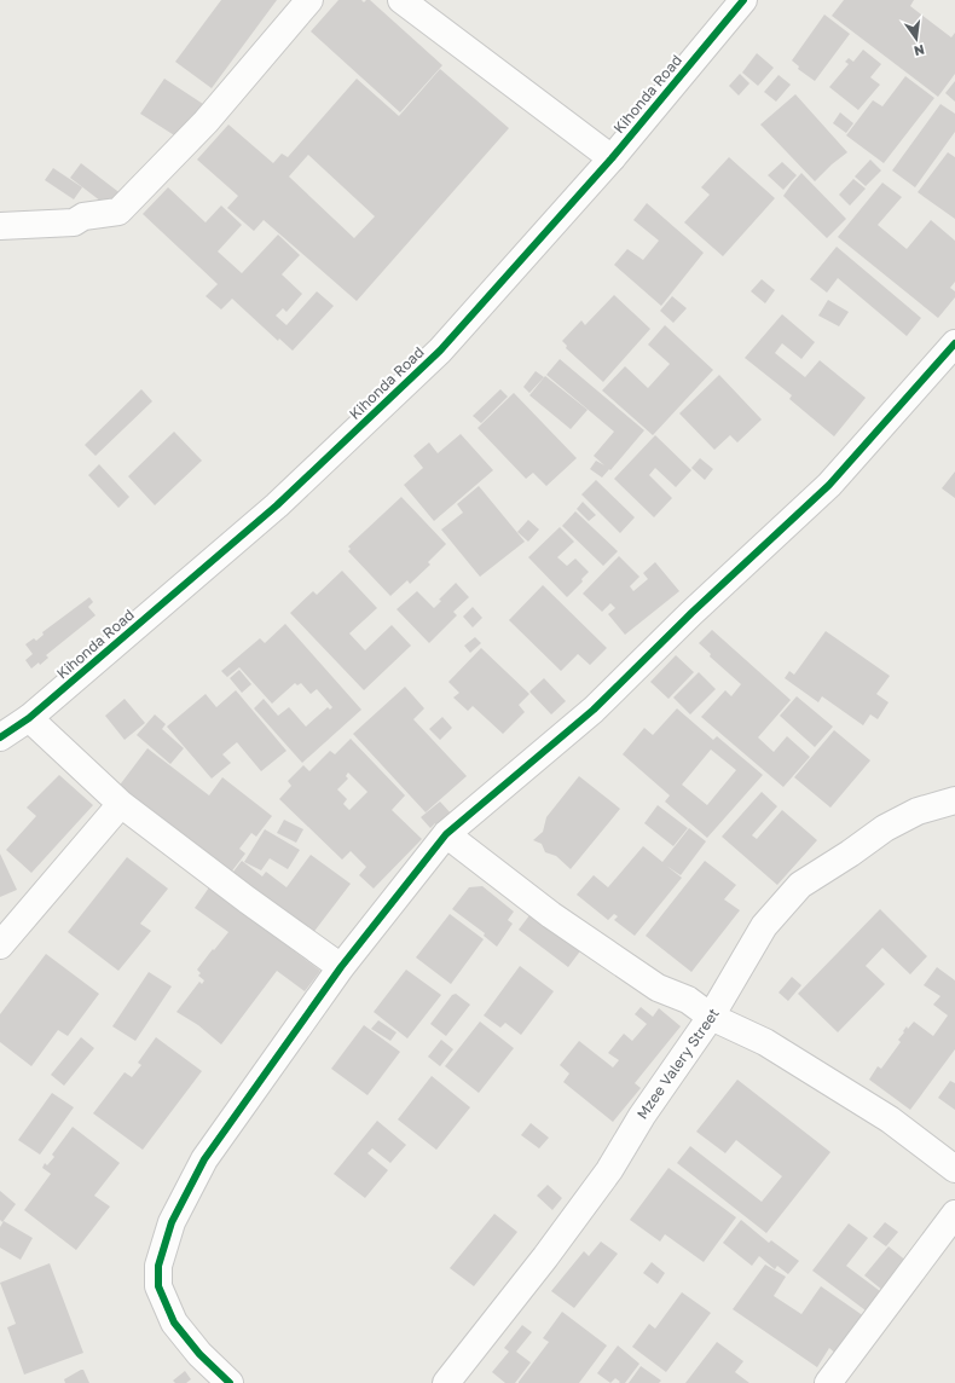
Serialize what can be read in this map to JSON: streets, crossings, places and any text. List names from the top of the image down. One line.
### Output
{"streets":{"street":["Kihonda Road","Mzee Valery Street"]},"north":"bottom"}
